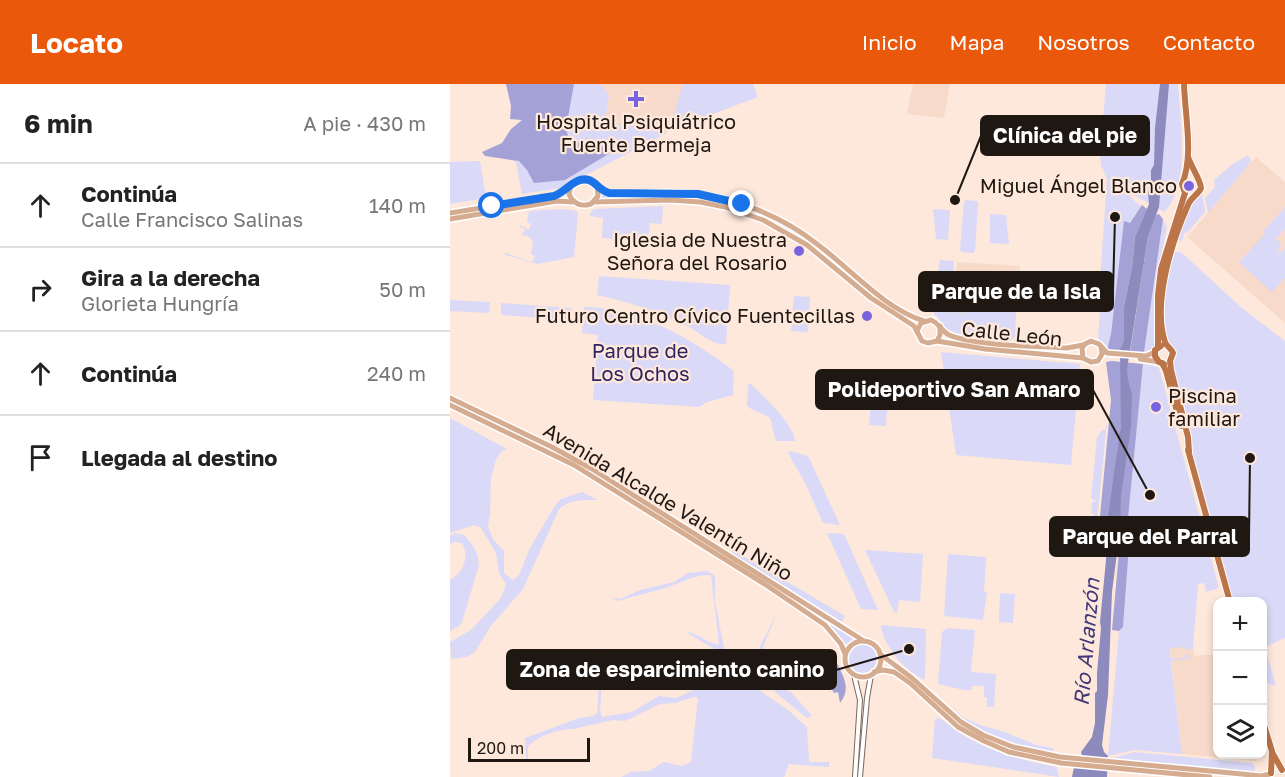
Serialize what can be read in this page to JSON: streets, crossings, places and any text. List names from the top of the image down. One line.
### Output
{"streets":{"main road":["Calle León","Avenida Alcalde Valentín Niño"]},"water":["Río Arlanzón"],"parks":["Parque de Los Ochos"],"places":{"health":["Hospital Psiquiátrico Fuente Bermeja"],"other":["Miguel Ángel Blanco","Clínica del pie","Parque de la Isla","Iglesia de Nuestra Señora del Rosario","Futuro Centro Cívico Fuentecillas","Piscina familiar","Parque del Parral","Polideportivo San Amaro","Zona de esparcimiento canino"]},"scale_bar":"200 m","page":{"header":"Locato","nav":["Inicio","Mapa","Nosotros","Contacto"],"heading":["6 min","A pie · 430 m"],"list":[["Continúa","Calle Francisco Salinas","140 m"],["Gira a la derecha","Glorieta Hungría","50 m"],["Continúa","240 m"],"Llegada al destino"],"map_buttons":["+","−"],"scale":"200 m"}}
